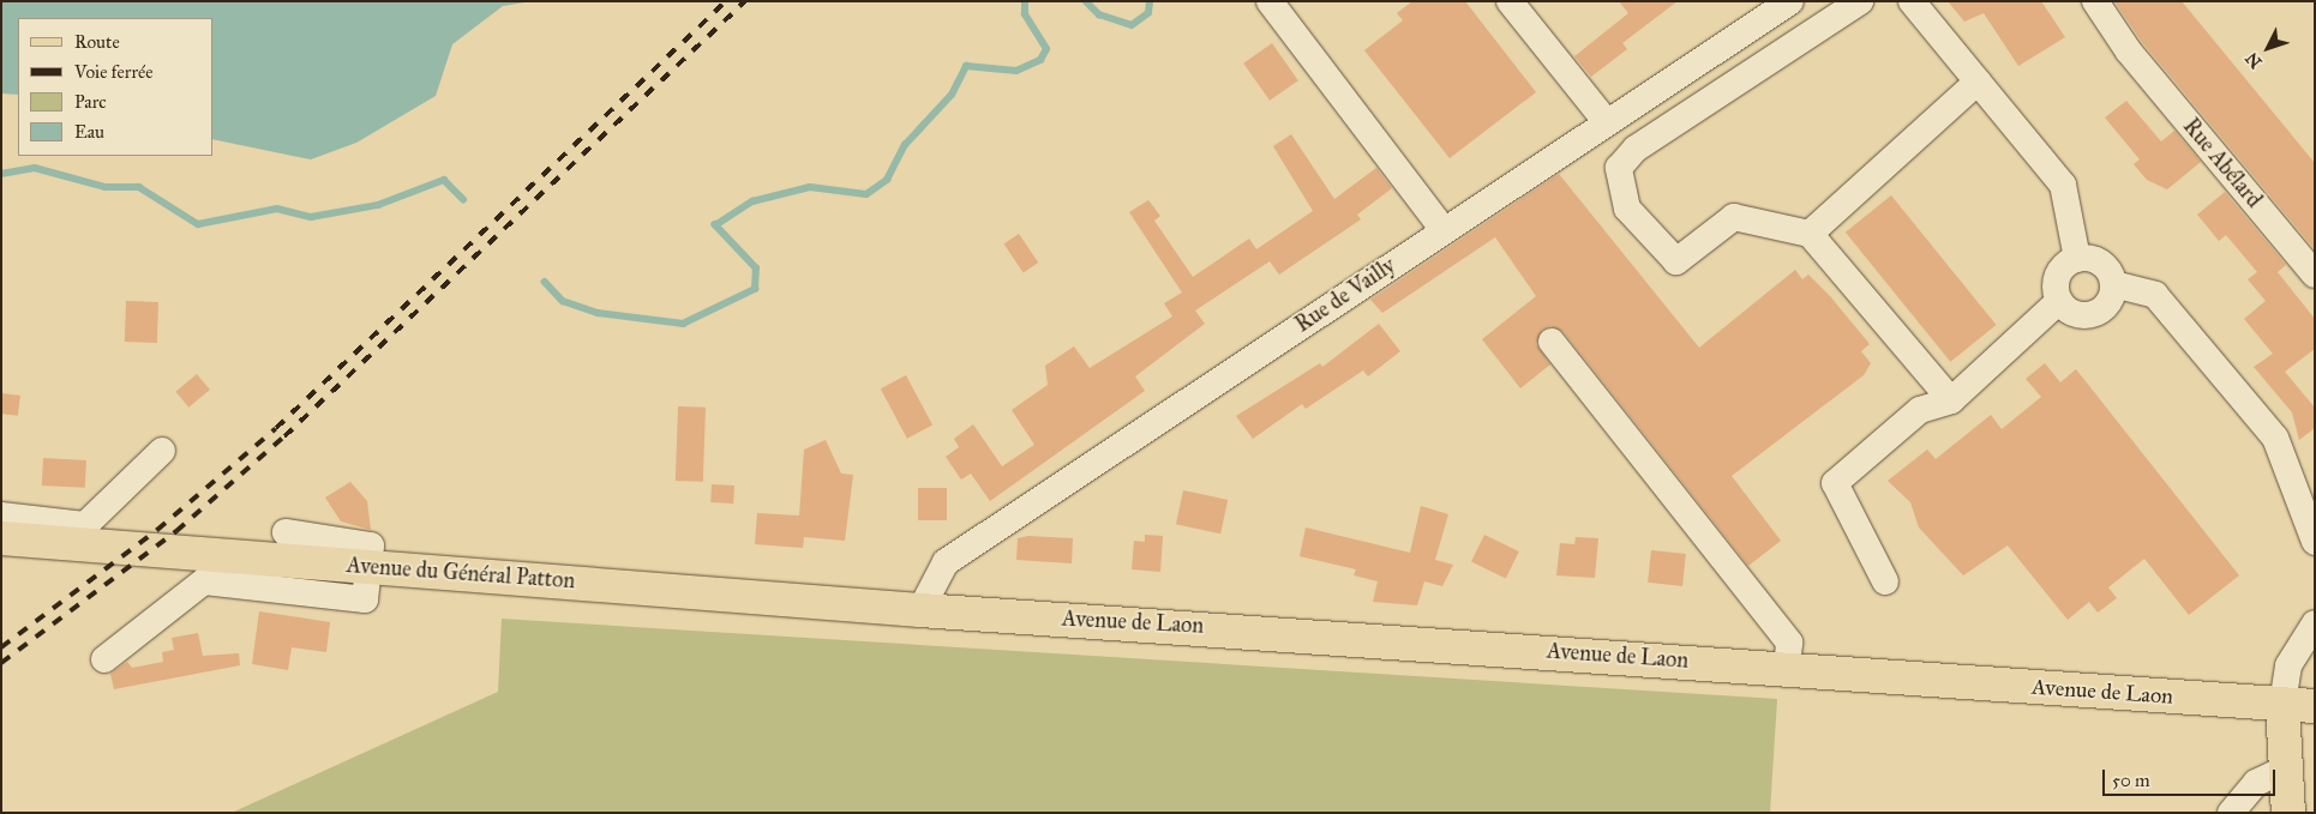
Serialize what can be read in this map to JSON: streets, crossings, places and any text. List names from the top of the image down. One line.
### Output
{"streets":{"main road":["Avenue du Général Patton","Avenue de Laon"],"street":["Rue Abélard","Rue de Vailly"]},"crossings":[["Rue de Vailly","Avenue du Général Patton"],["Rue de Vailly","Avenue de Laon"],["Avenue du Général Patton","Avenue de Laon"]],"legend":["Route","Voie ferrée","Parc","Eau"],"scale_bar":"50 m","north":"bottom left"}
